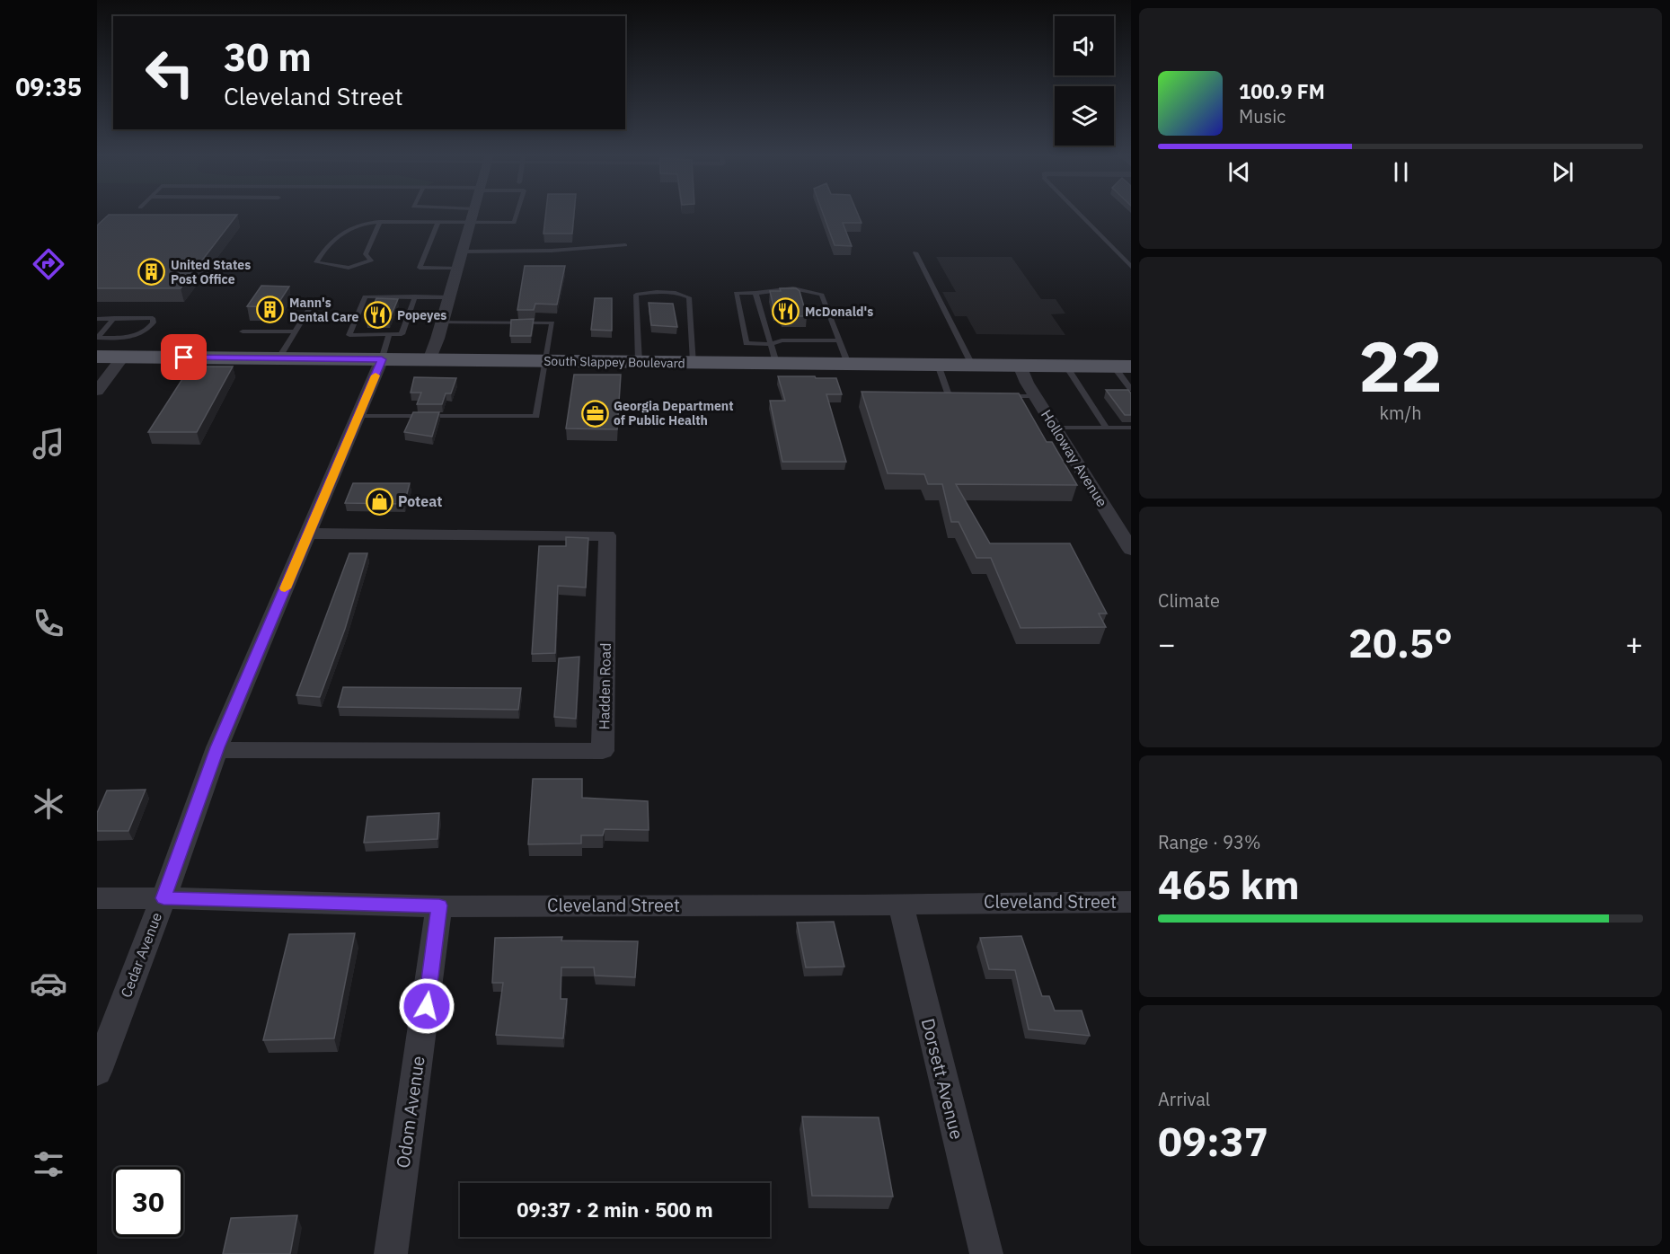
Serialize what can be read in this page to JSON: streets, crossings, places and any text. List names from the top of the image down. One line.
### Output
{"streets":{"main road":["South Slappey Boulevard"],"street":["Holloway Avenue","Hadden Road","Cleveland Street","Cedar Avenue","Dorsett Avenue","Odom Avenue"]},"crossings":[["South Slappey Boulevard","Holloway Avenue"],["South Slappey Boulevard","Cedar Avenue"],["Hadden Road","Cedar Avenue"],["Cleveland Street","Cedar Avenue"],["Cleveland Street","Dorsett Avenue"],["Cleveland Street","Odom Avenue"]],"places":{"building":["United States Post Office","Mann's Dental Care"],"restaurant":["McDonald's","Popeyes"],"office":["Georgia Department of Public Health"],"shop":["Poteat"]},"page":{"tabs":"09:35","turn":["30 m","Cleveland Street"],"song":["100.9 FM","Music"],"tile":[["22","km/h"],"Climate",["Range · 93%","465 km"],["Arrival","09:37"]],"heat":["−","20.5°","+"],"limit":"30","trip":"09:37 · 2 min · 500 m"}}
